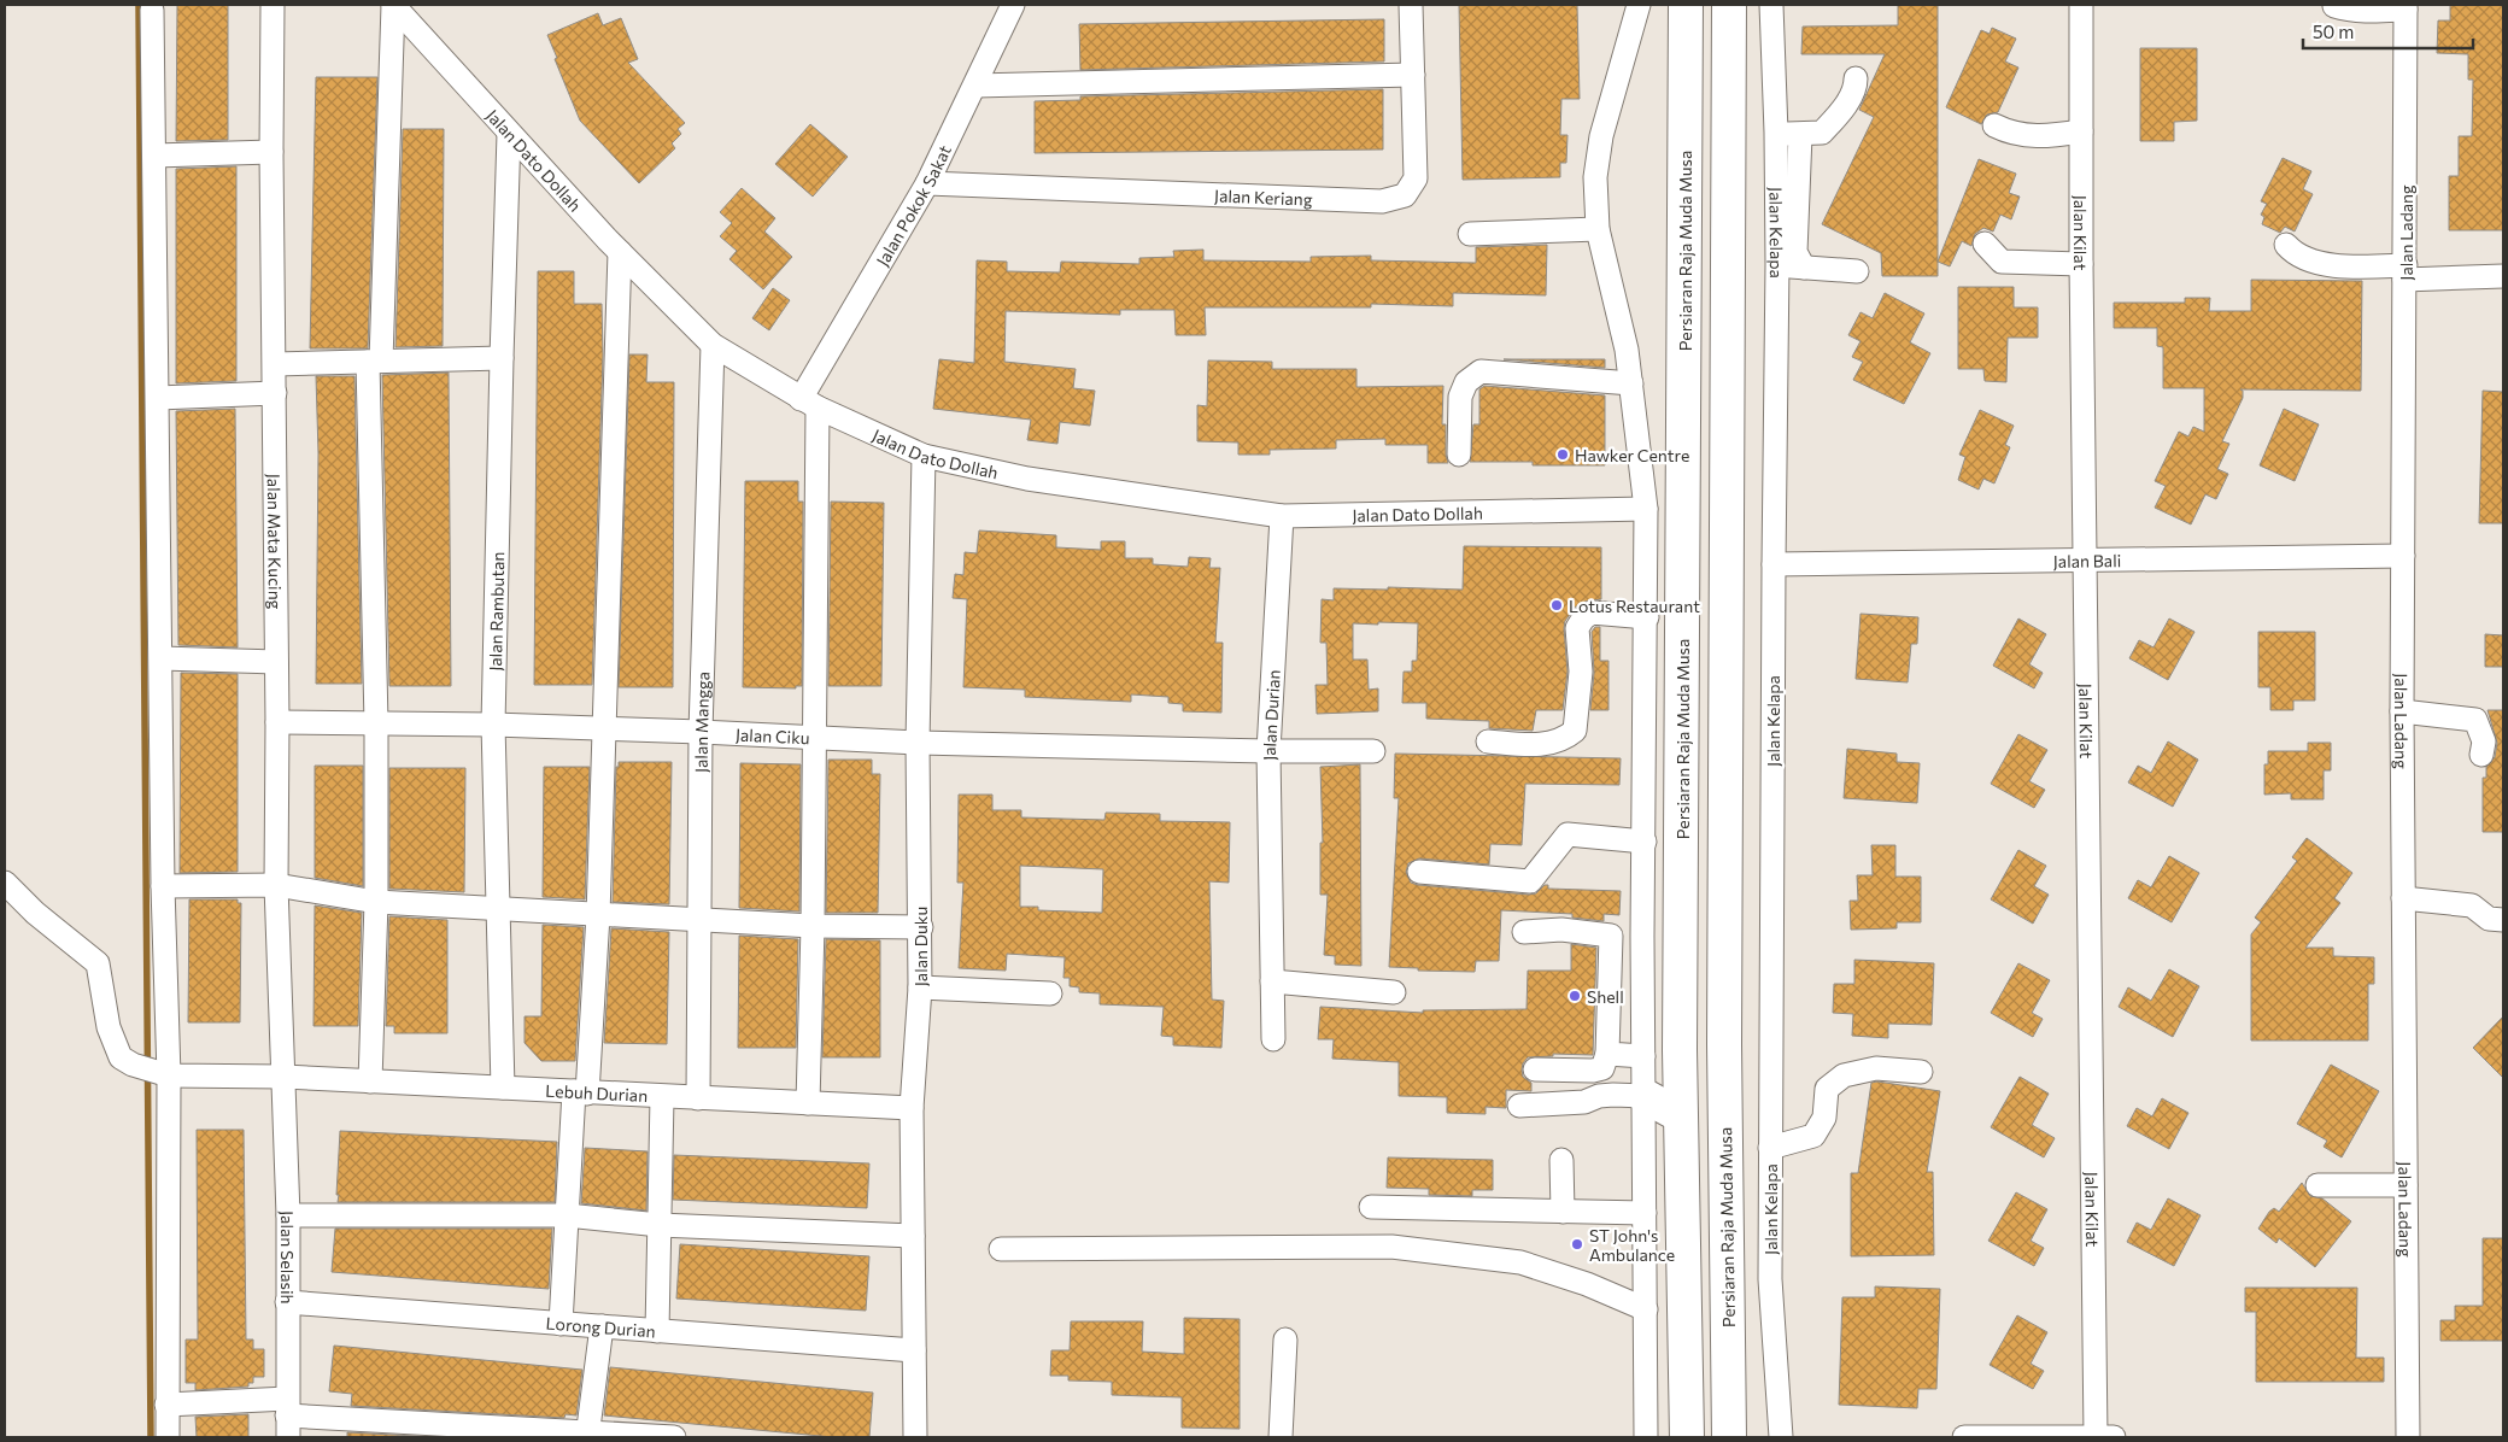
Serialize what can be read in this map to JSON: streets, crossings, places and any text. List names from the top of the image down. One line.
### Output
{"streets":{"highway":["Persiaran Raja Muda Musa"],"street":["Jalan Dato Dollah","Jalan Keriang","Jalan Pokok Sakat","Jalan Kelapa","Jalan Kilat","Jalan Ladang","Jalan Mata Kucing","Jalan Bali","Jalan Rambutan","Jalan Durian","Jalan Mangga","Jalan Ciku","Jalan Duku","Lebuh Durian","Jalan Selasih","Lorong Durian"]},"crossings":[["Jalan Dato Dollah","Jalan Pokok Sakat"],["Jalan Dato Dollah","Jalan Rambutan"],["Jalan Dato Dollah","Jalan Durian"],["Jalan Dato Dollah","Jalan Mangga"],["Jalan Dato Dollah","Jalan Duku"],["Jalan Keriang","Jalan Pokok Sakat"],["Jalan Kelapa","Jalan Bali"],["Jalan Kilat","Jalan Bali"],["Jalan Ladang","Jalan Bali"],["Jalan Mata Kucing","Jalan Ciku"],["Jalan Mata Kucing","Lebuh Durian"],["Jalan Mata Kucing","Jalan Selasih"],["Jalan Rambutan","Jalan Ciku"],["Jalan Rambutan","Lebuh Durian"],["Jalan Durian","Jalan Ciku"],["Jalan Mangga","Jalan Ciku"],["Jalan Mangga","Lebuh Durian"],["Jalan Ciku","Jalan Duku"],["Jalan Duku","Lebuh Durian"],["Jalan Duku","Lorong Durian"],["Lebuh Durian","Jalan Selasih"],["Jalan Selasih","Lorong Durian"]],"places":["Hawker Centre","Lotus Restaurant","Shell","ST John's Ambulance"],"scale_bar":"50 m"}
